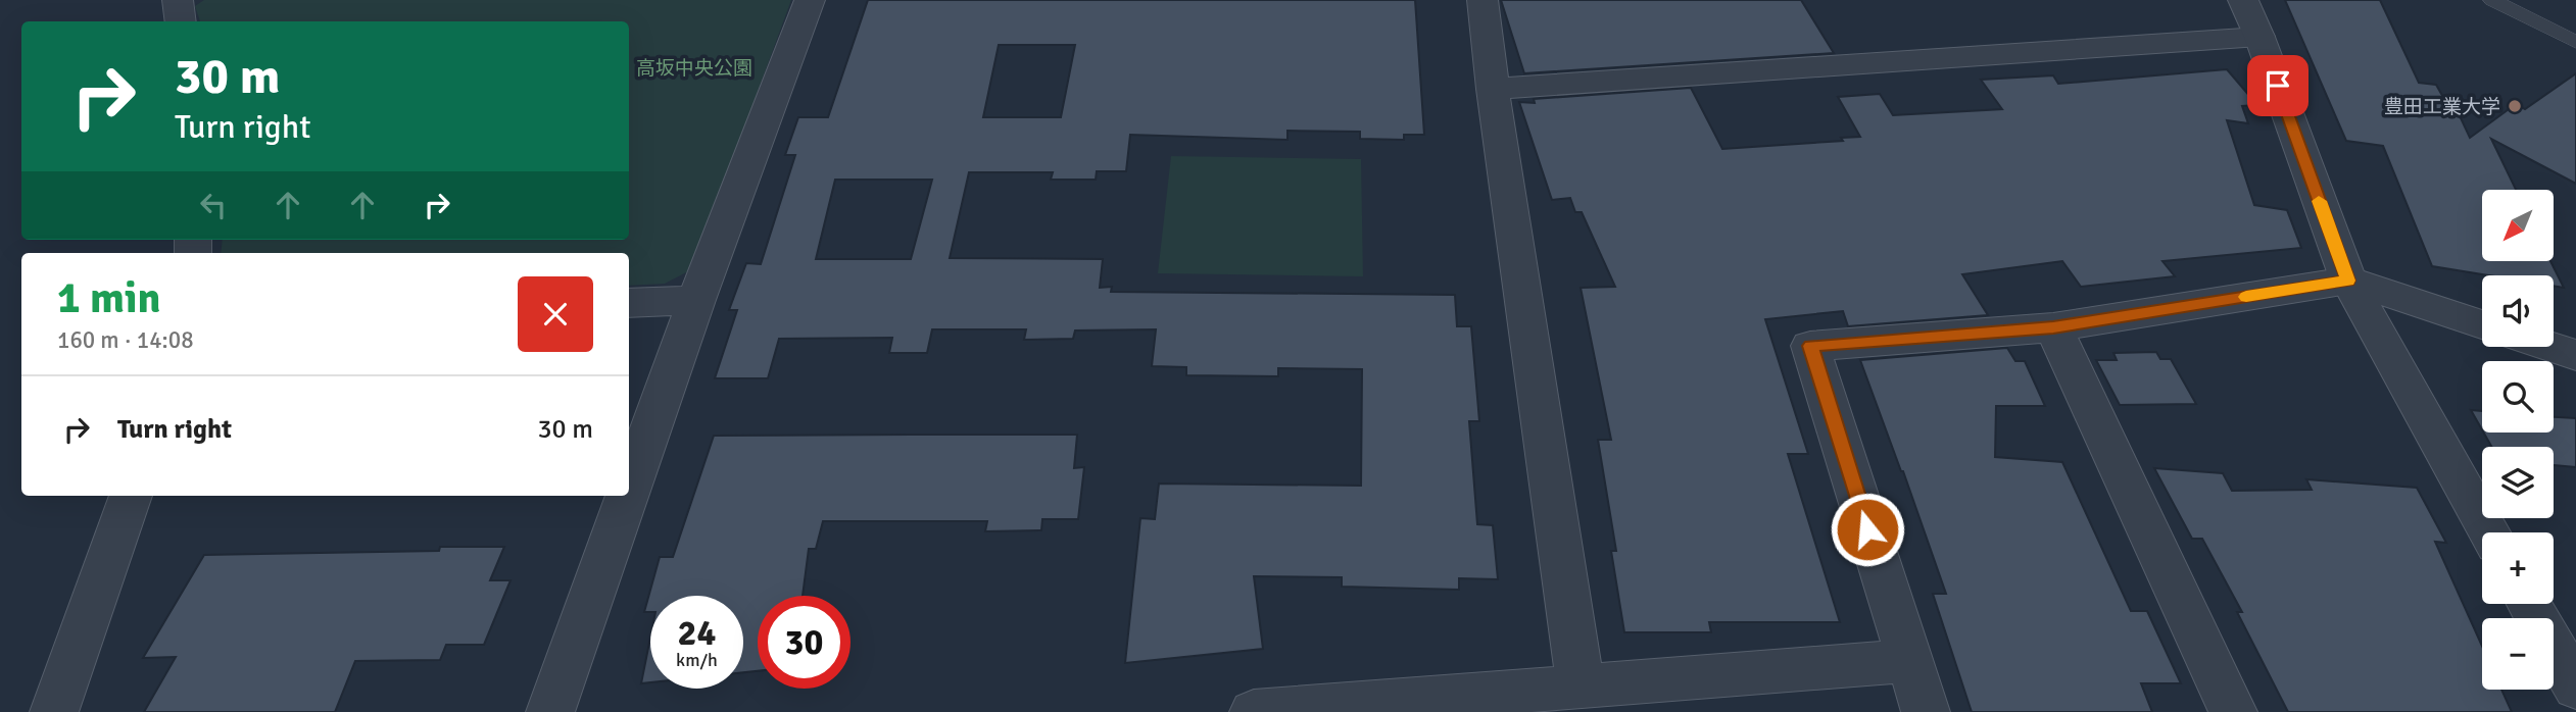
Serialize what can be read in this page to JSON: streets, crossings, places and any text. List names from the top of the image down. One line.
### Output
{"parks":["高坂中央公園"],"places":["豊田工業大学"],"north":"bottom left","page":{"turn":["30 m","Turn right"],"map_buttons":["+","−"],"heading":["1 min","160 m · 14:08"],"list":[{"name":"Turn right","value":"30 m"}],"speed":"24 km/h","limit":"30"}}
